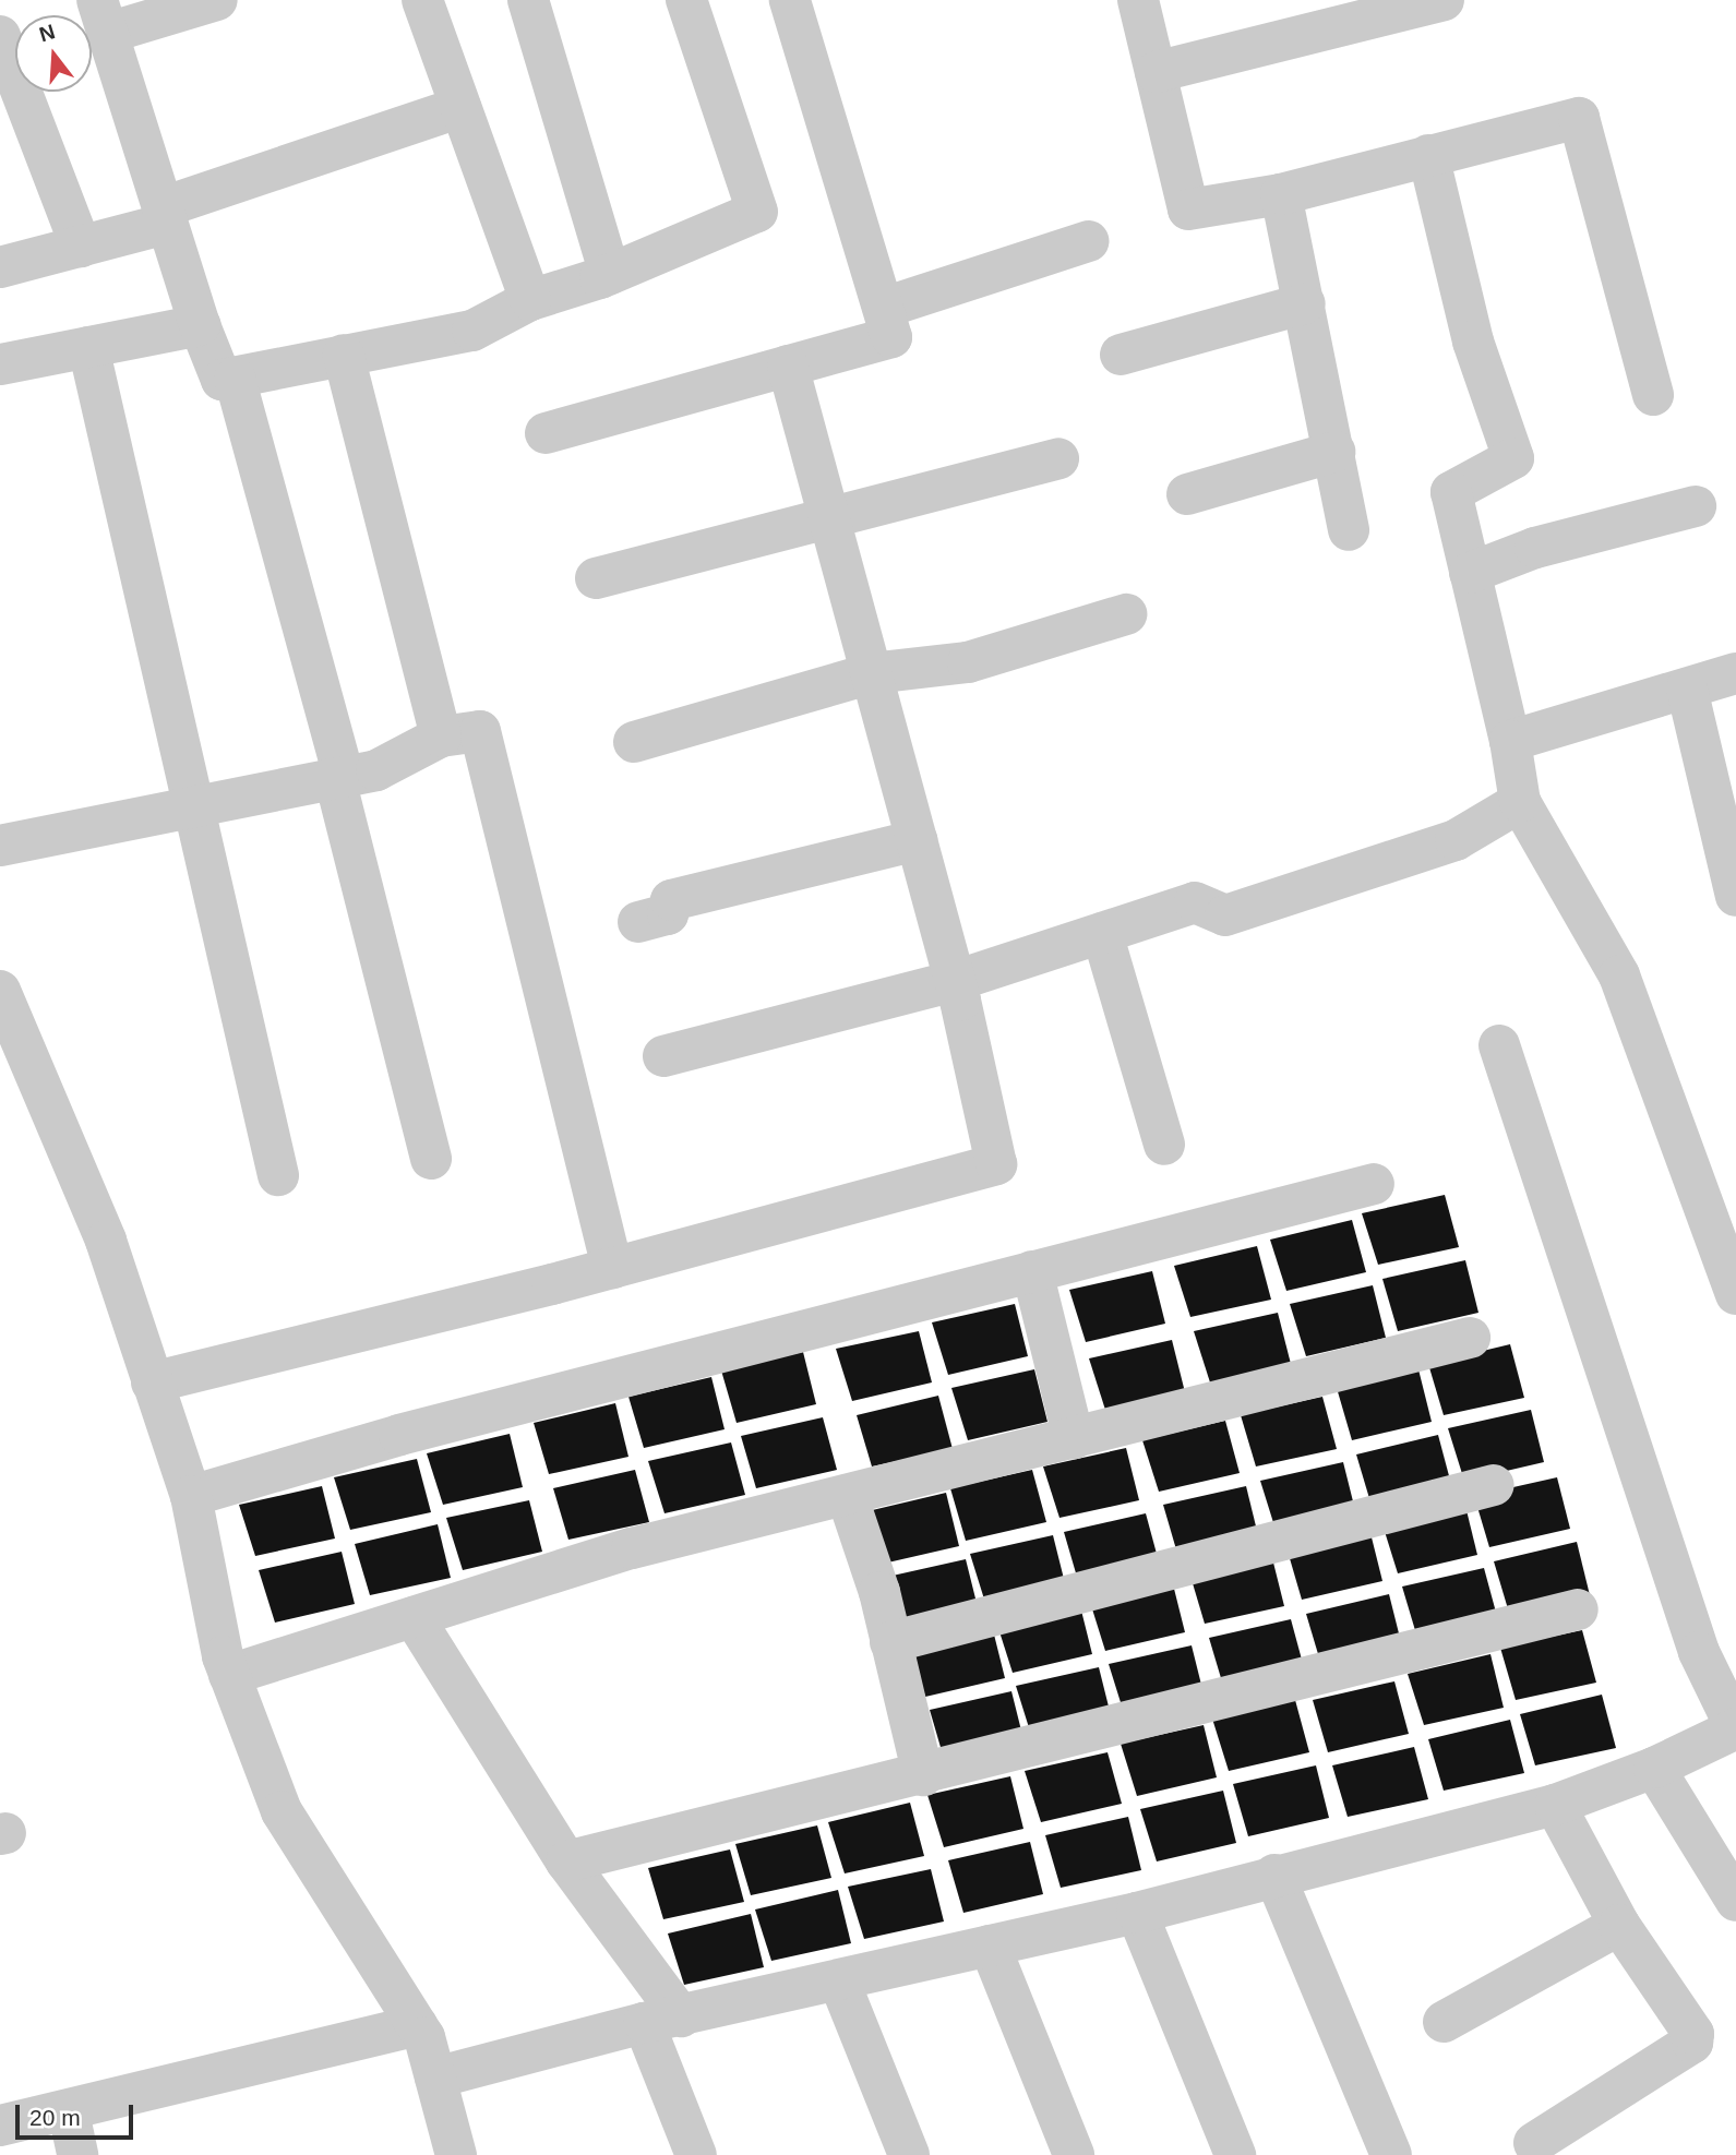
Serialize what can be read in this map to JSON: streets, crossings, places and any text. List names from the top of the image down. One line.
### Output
{"scale_bar":"20 m","north":"top"}
